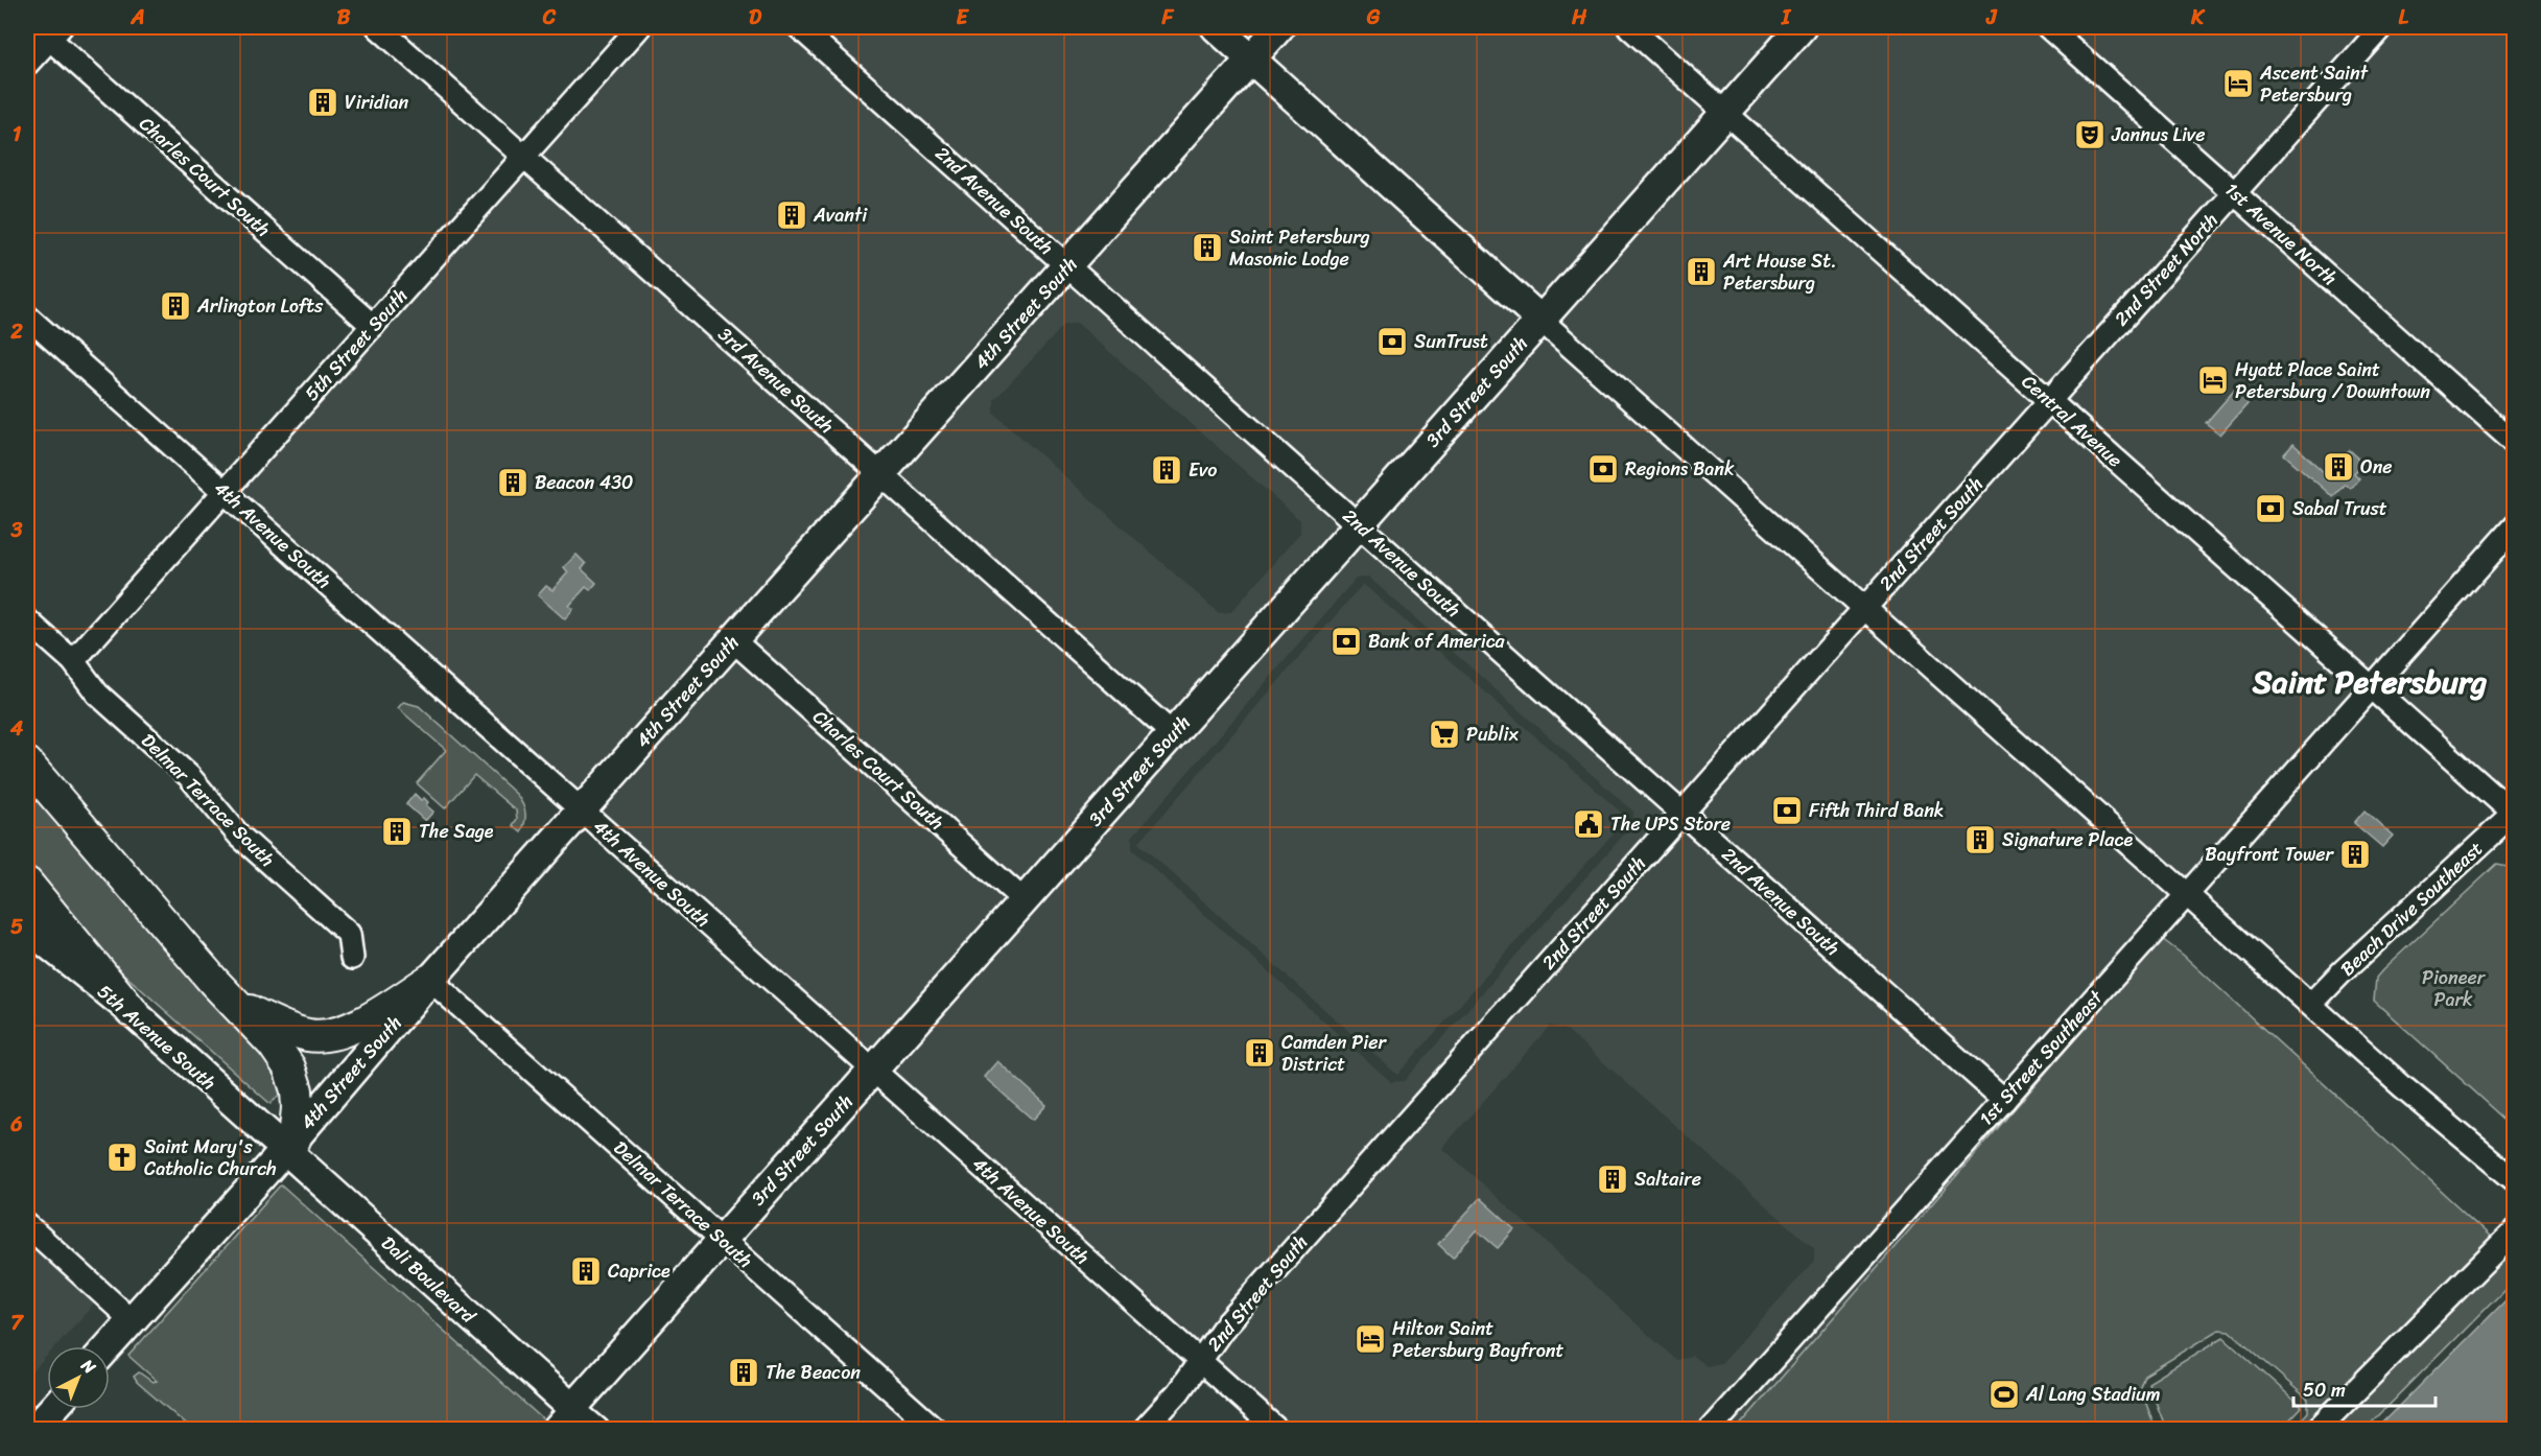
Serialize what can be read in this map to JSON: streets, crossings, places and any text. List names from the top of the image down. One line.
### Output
{"streets":{"main road":["4th Street South","3rd Street South","5th Avenue South","Dali Boulevard"],"street":["Charles Court South","2nd Avenue South","1st Avenue North","2nd Street North","5th Street South","3rd Avenue South","Central Avenue","2nd Street South","4th Avenue South","Delmar Terrace South","Beach Drive Southeast","1st Street Southeast"]},"crossings":[["Charles Court South","4th Street South"],["Charles Court South","5th Street South"],["Charles Court South","3rd Street South"],["2nd Avenue South","4th Street South"],["2nd Avenue South","3rd Street South"],["2nd Avenue South","2nd Street South"],["2nd Avenue South","1st Street Southeast"],["1st Avenue North","2nd Street North"],["2nd Street North","Central Avenue"],["2nd Street North","2nd Street South"],["4th Street South","3rd Avenue South"],["4th Street South","4th Avenue South"],["4th Street South","Delmar Terrace South"],["4th Street South","5th Avenue South"],["4th Street South","Dali Boulevard"],["5th Street South","3rd Avenue South"],["5th Street South","4th Avenue South"],["5th Street South","Delmar Terrace South"],["3rd Avenue South","3rd Street South"],["3rd Street South","Central Avenue"],["3rd Street South","4th Avenue South"],["3rd Street South","Delmar Terrace South"],["3rd Street South","Dali Boulevard"],["Central Avenue","2nd Street South"],["Central Avenue","Beach Drive Southeast"],["Central Avenue","1st Street Southeast"],["2nd Street South","4th Avenue South"],["5th Avenue South","Dali Boulevard"]],"districts":["Saint Petersburg"],"parks":["Pioneer Park"],"places":{"hotel":["Ascent Saint Petersburg","Hyatt Place Saint Petersburg / Downtown","Hilton Saint Petersburg Bayfront"],"building":["Viridian","Avanti","Saint Petersburg Masonic Lodge","Art House St. Petersburg","Arlington Lofts","One","Evo","Beacon 430","The Sage","Signature Place","Bayfront Tower","Camden Pier District","Saltaire","Caprice","The Beacon"],"theatre":["Jannus Live"],"bank":["SunTrust","Regions Bank","Sabal Trust","Bank of America","Fifth Third Bank"],"supermarket":["Publix"],"public building":["The UPS Store"],"church":["Saint Mary's Catholic Church"],"sports":["Al Lang Stadium"]},"scale_bar":"50 m","north":"top right","grid":{"columns":["A","B","C","D","E","F","G","H","I","J","K","L"],"rows":["1","2","3","4","5","6","7"]}}
